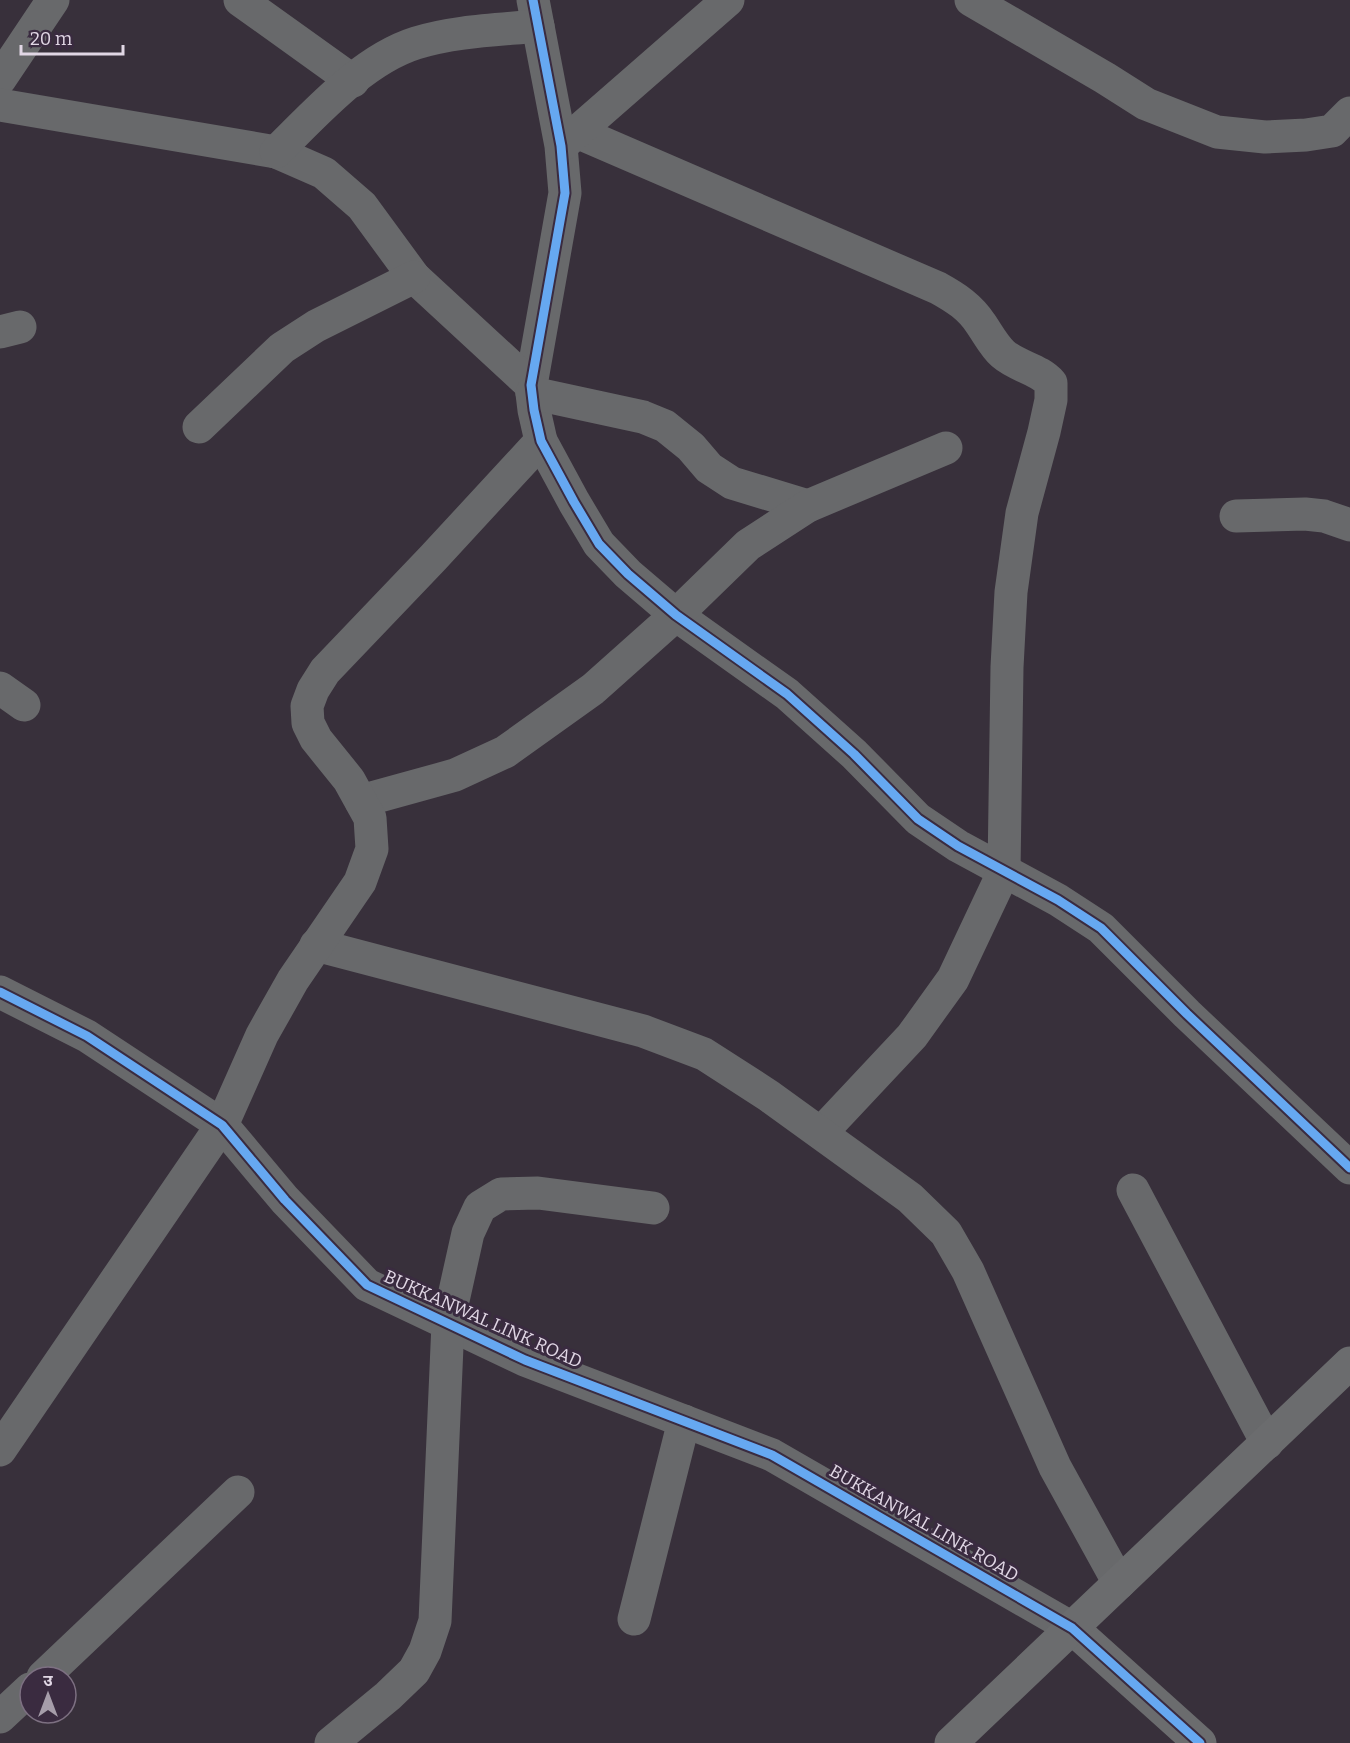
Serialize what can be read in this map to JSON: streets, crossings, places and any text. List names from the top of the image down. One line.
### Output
{"streets":{"street":["BUKKANWAL LINK ROAD"]},"scale_bar":"20 m","north":"top"}
